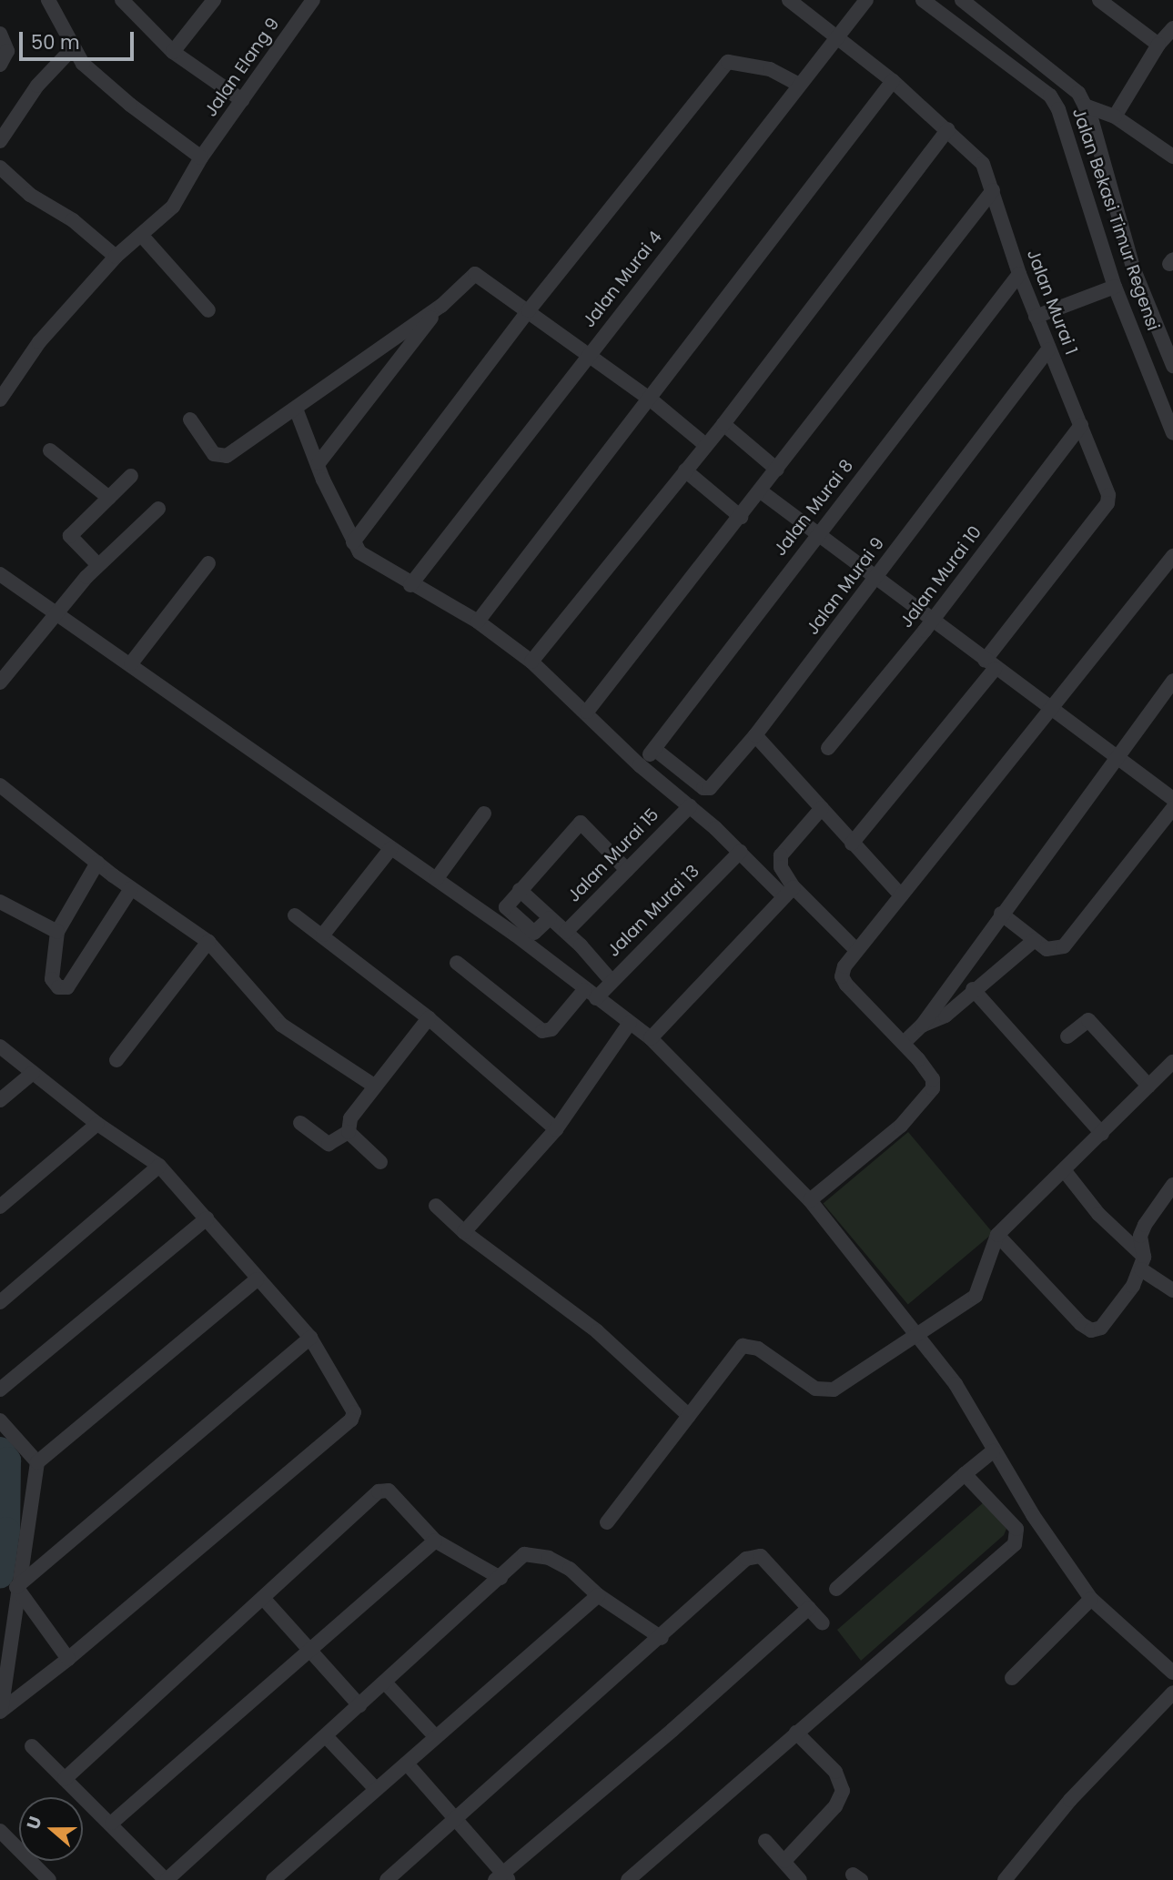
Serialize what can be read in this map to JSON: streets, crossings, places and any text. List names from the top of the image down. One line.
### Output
{"streets":{"street":["Jalan Elang 9","Jalan Bekasi Timur Regensi","Jalan Murai 4","Jalan Murai 1","Jalan Murai 8","Jalan Murai 10","Jalan Murai 9","Jalan Murai 15","Jalan Murai 13"]},"crossings":[["Jalan Murai 4","Jalan Murai 1"],["Jalan Murai 1","Jalan Murai 8"],["Jalan Murai 1","Jalan Murai 10"],["Jalan Murai 1","Jalan Murai 9"],["Jalan Murai 8","Jalan Murai 9"]],"scale_bar":"50 m","north":"left"}
